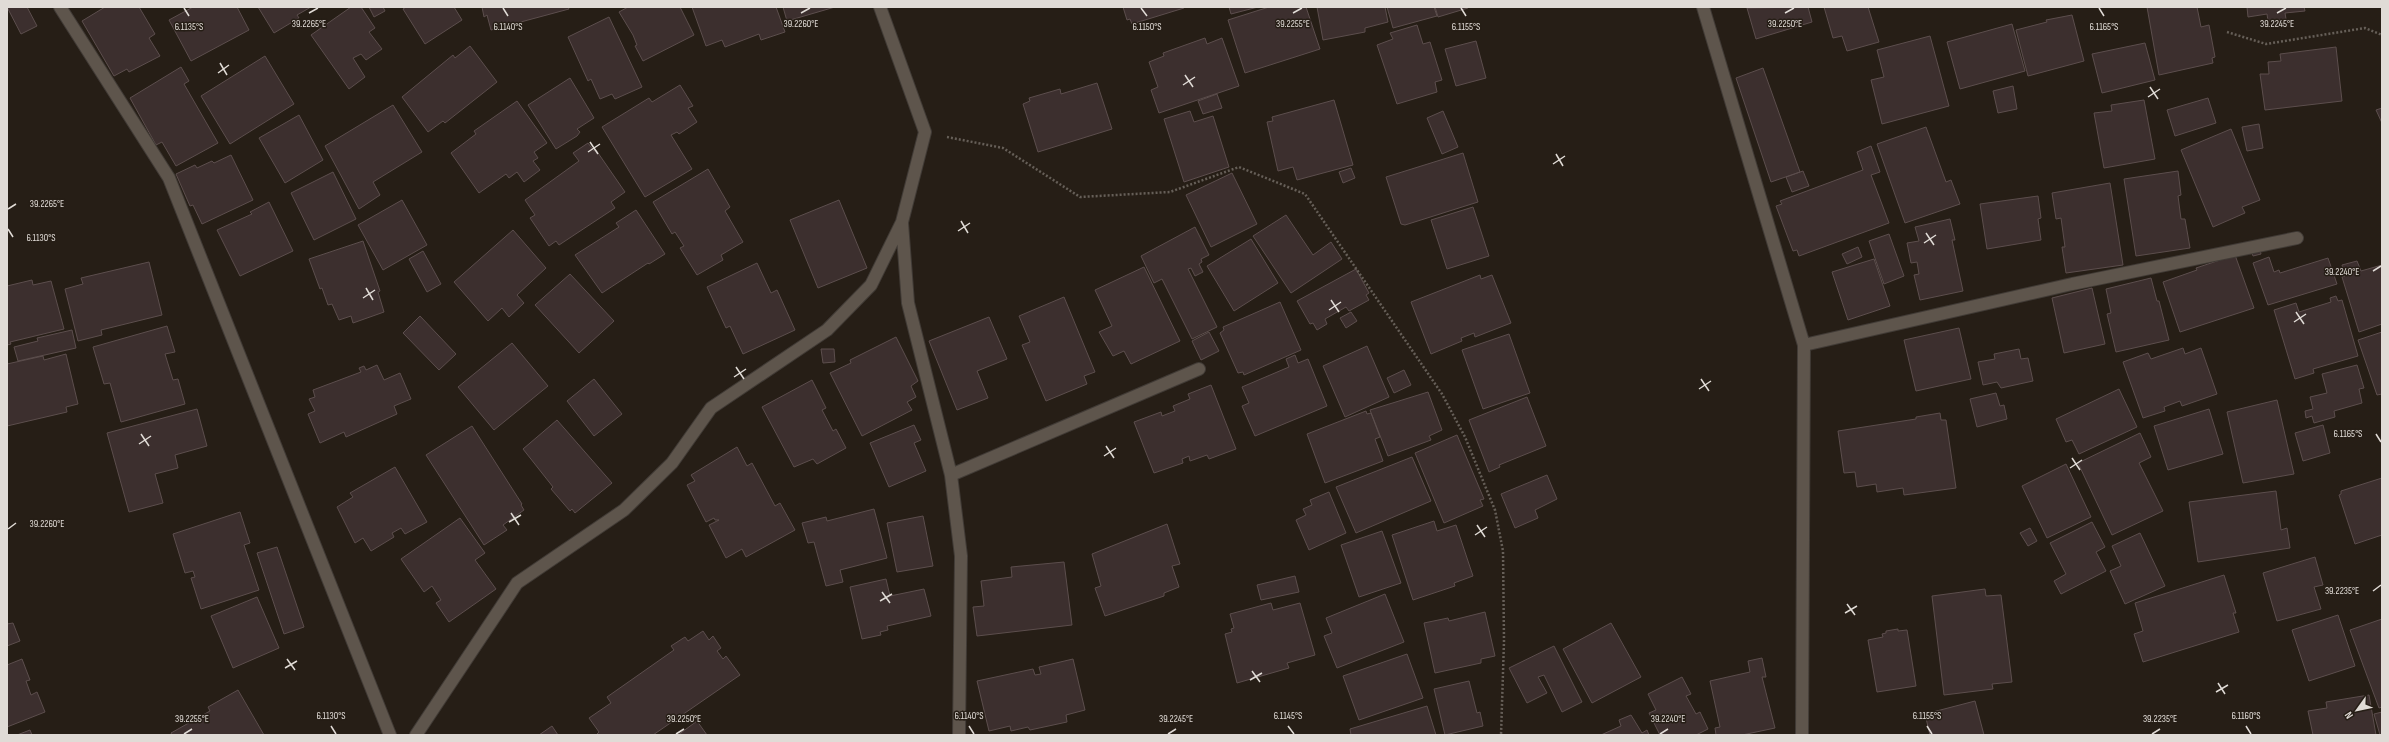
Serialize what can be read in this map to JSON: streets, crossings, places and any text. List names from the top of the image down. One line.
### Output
{"north":"bottom left","coordinates":["39.2265°E","39.2260°E","39.2255°E","39.2250°E","39.2245°E","6.1135°S","6.1140°S","6.1150°S","6.1155°S","6.1165°S","6.1130°S","39.2240°E","39.2235°E","6.1145°S","6.1160°S"]}
